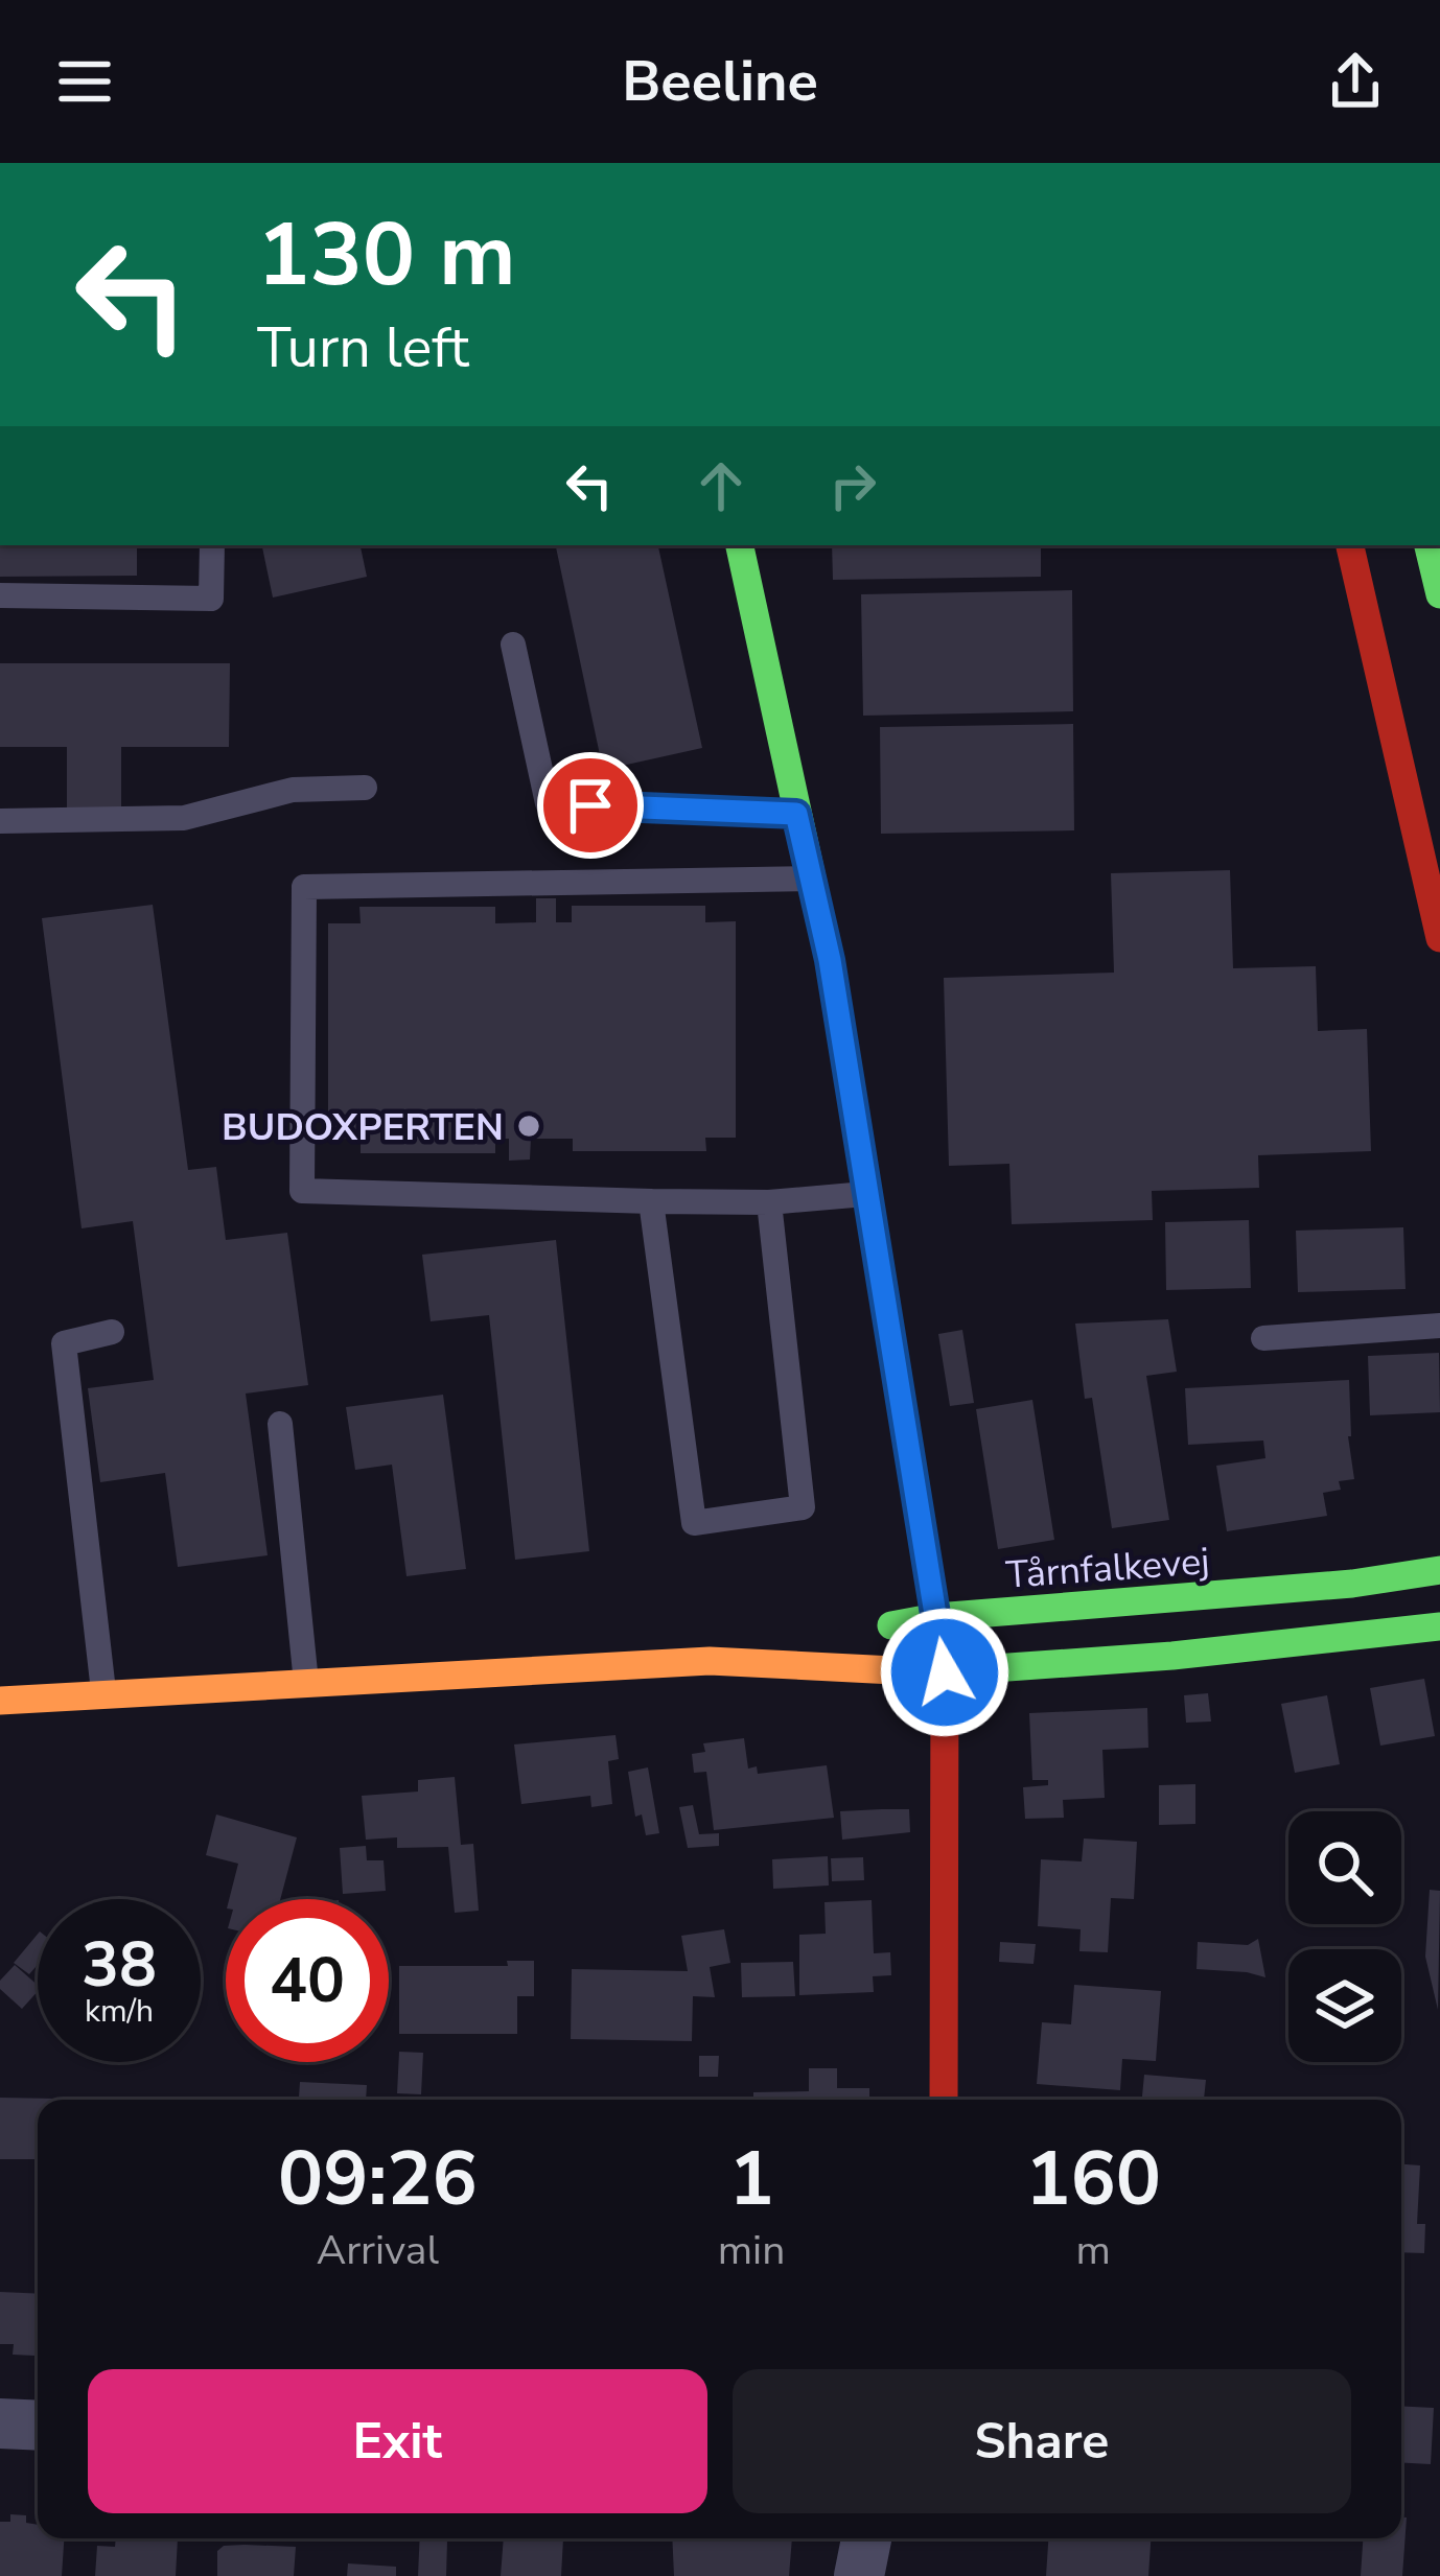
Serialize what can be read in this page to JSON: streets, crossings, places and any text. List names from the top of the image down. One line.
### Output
{"streets":{"street":["Tårnfalkevej"]},"places":["BUDOXPERTEN"],"page":{"header":"Beeline","turn":["130 m","Turn left"],"speed":"38 km/h","limit":"40","eta":["09:26","Arrival","1","min","160","m"],"buttons":["Exit","Share"]}}
